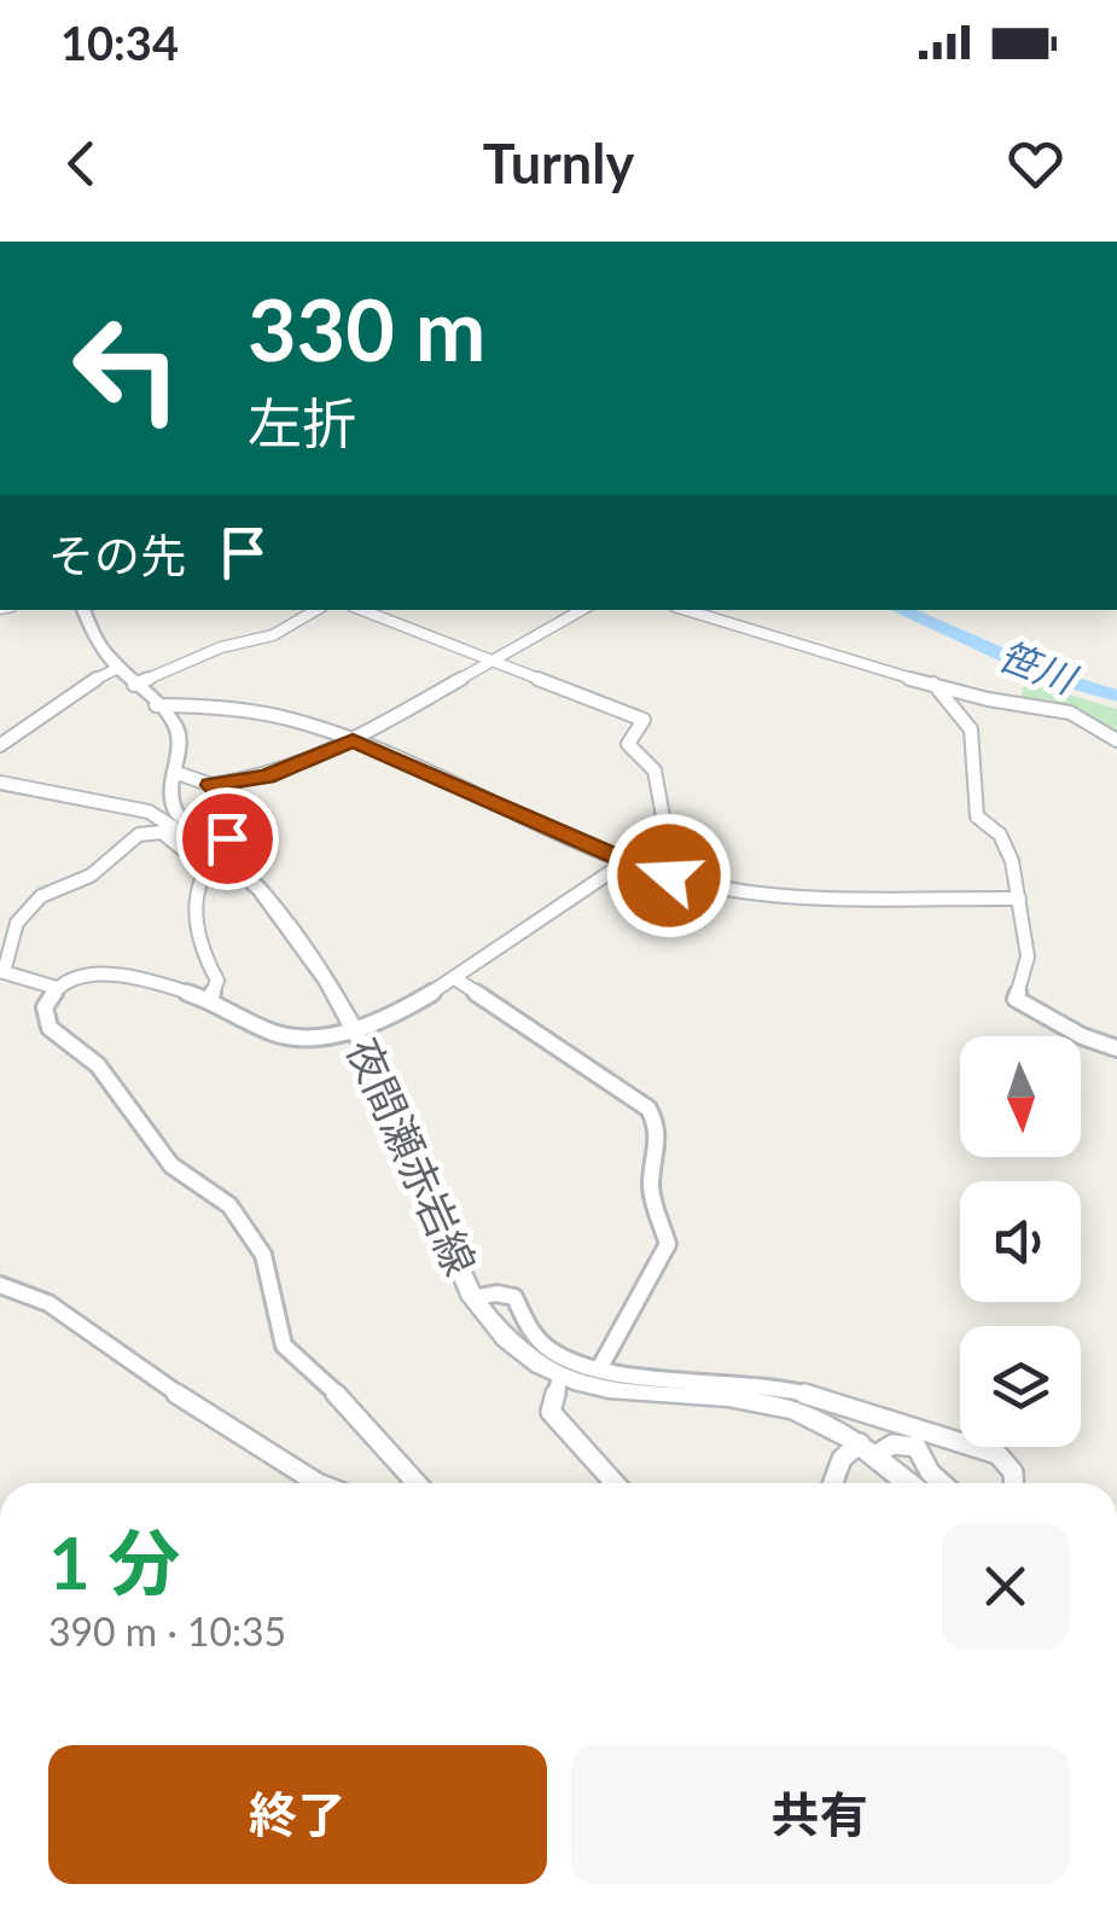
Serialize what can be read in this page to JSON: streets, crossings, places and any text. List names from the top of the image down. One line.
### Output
{"streets":{"main road":["夜間瀬赤岩線"]},"water":["笹川"],"north":"bottom","page":{"status":"10:34","header":"Turnly","turn":["330 m","左折"],"then":"その先","heading":["1 分","390 m · 10:35"],"buttons":["終了","共有"]}}
